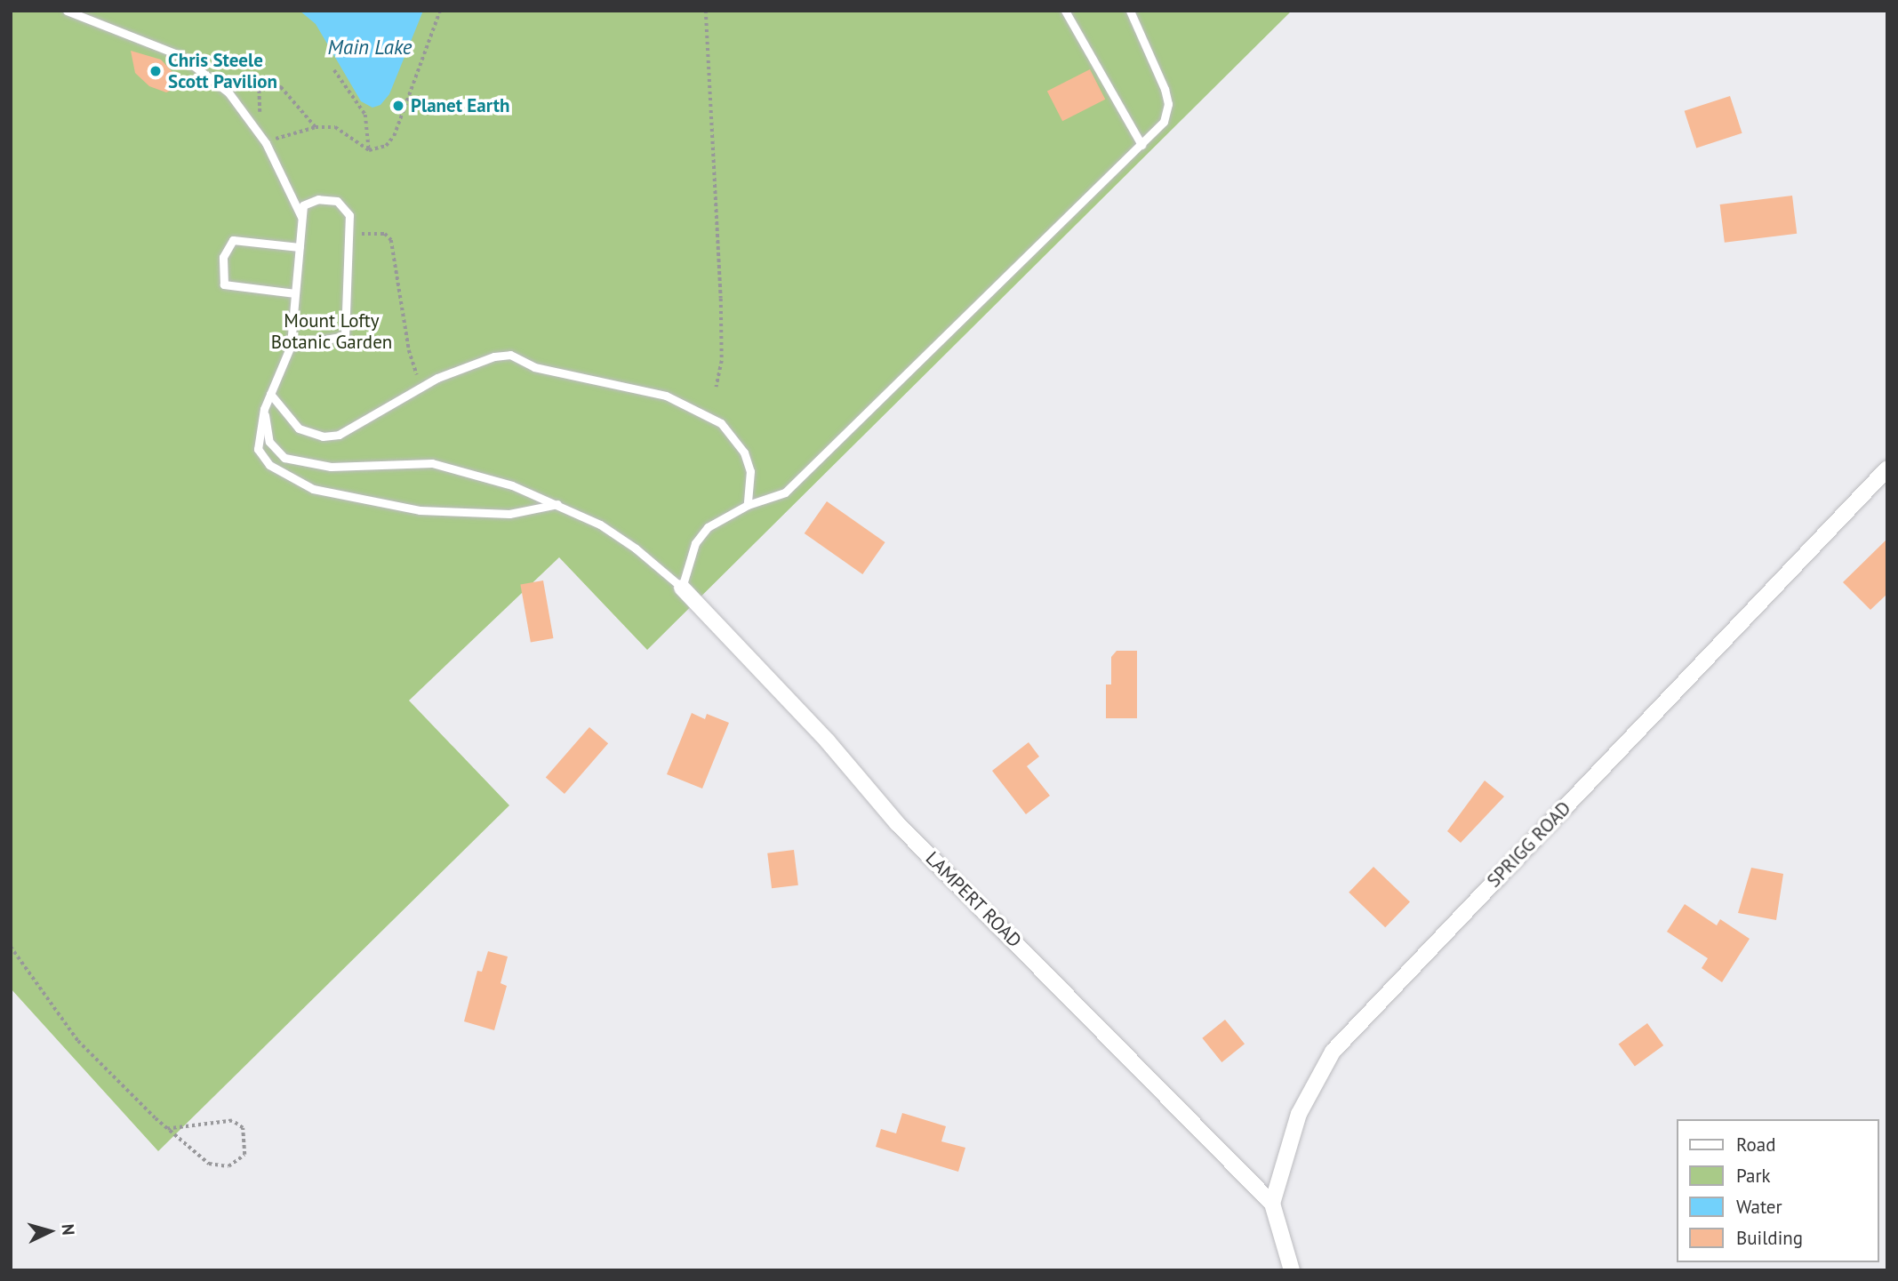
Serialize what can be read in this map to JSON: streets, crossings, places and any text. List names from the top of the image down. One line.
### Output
{"streets":{"street":["SPRIGG ROAD","LAMPERT ROAD"]},"crossings":[["SPRIGG ROAD","LAMPERT ROAD"]],"water":["Main Lake"],"parks":["Mount Lofty Botanic Garden"],"places":["Chris Steele Scott Pavilion","Planet Earth"],"legend":["Road","Park","Water","Building"],"north":"right"}
